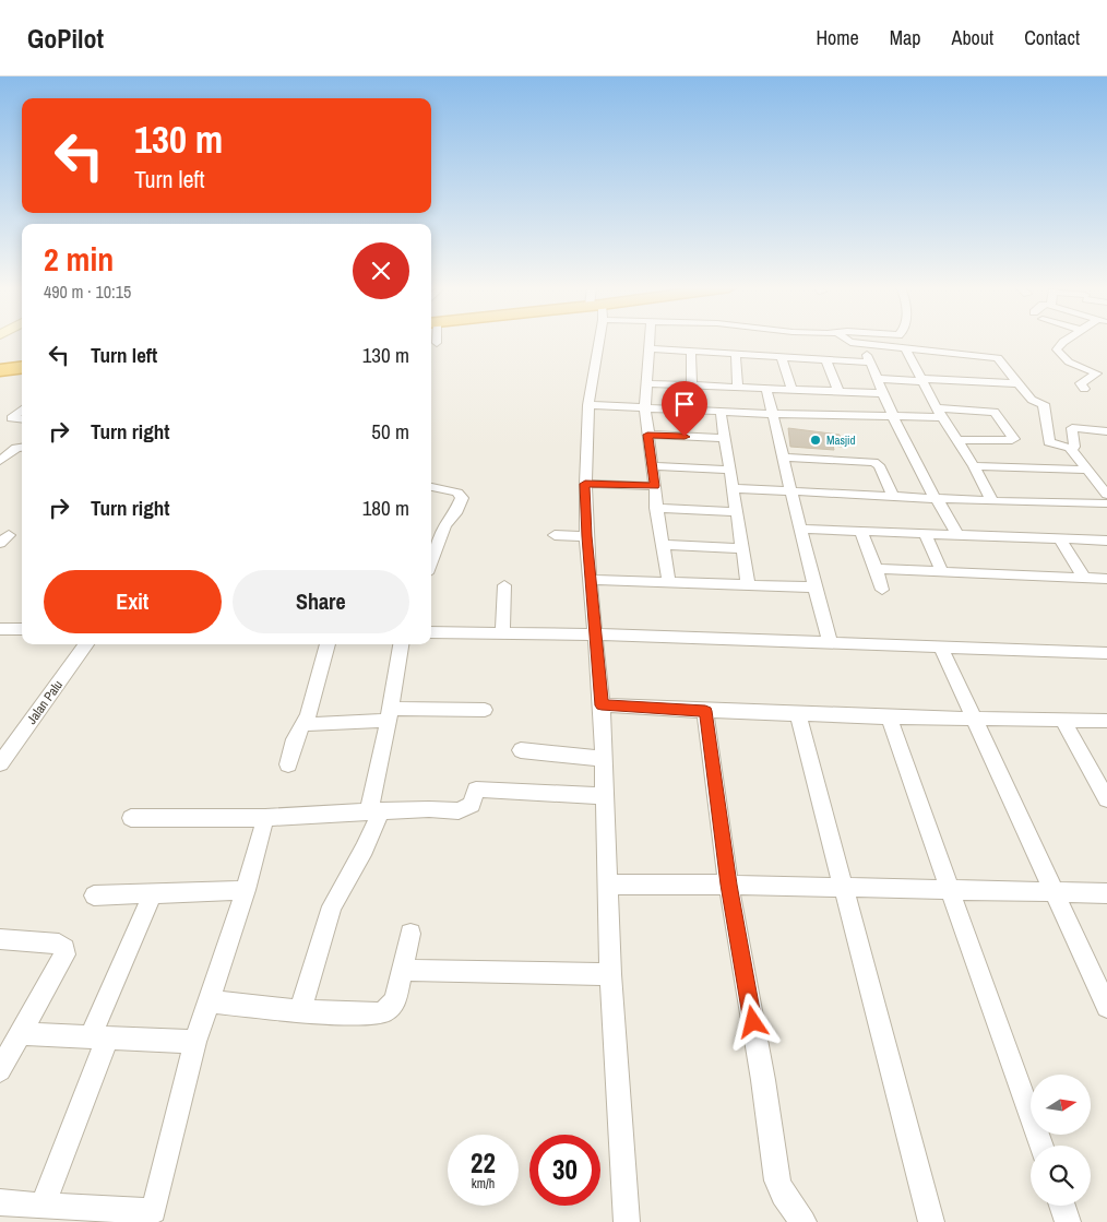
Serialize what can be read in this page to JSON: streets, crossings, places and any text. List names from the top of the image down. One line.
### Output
{"streets":{"street":["Jalan Palu"]},"places":["Masjid"],"north":"right","page":{"header":"GoPilot","nav":["Home","Map","About","Contact"],"turn":["130 m","Turn left"],"heading":["2 min","490 m · 10:15"],"list":[{"name":"Turn left","value":"130 m"},{"name":"Turn right","value":"50 m"},{"name":"Turn right","value":"180 m"}],"buttons":["Exit","Share"],"speed":"22 km/h","limit":"30"}}
